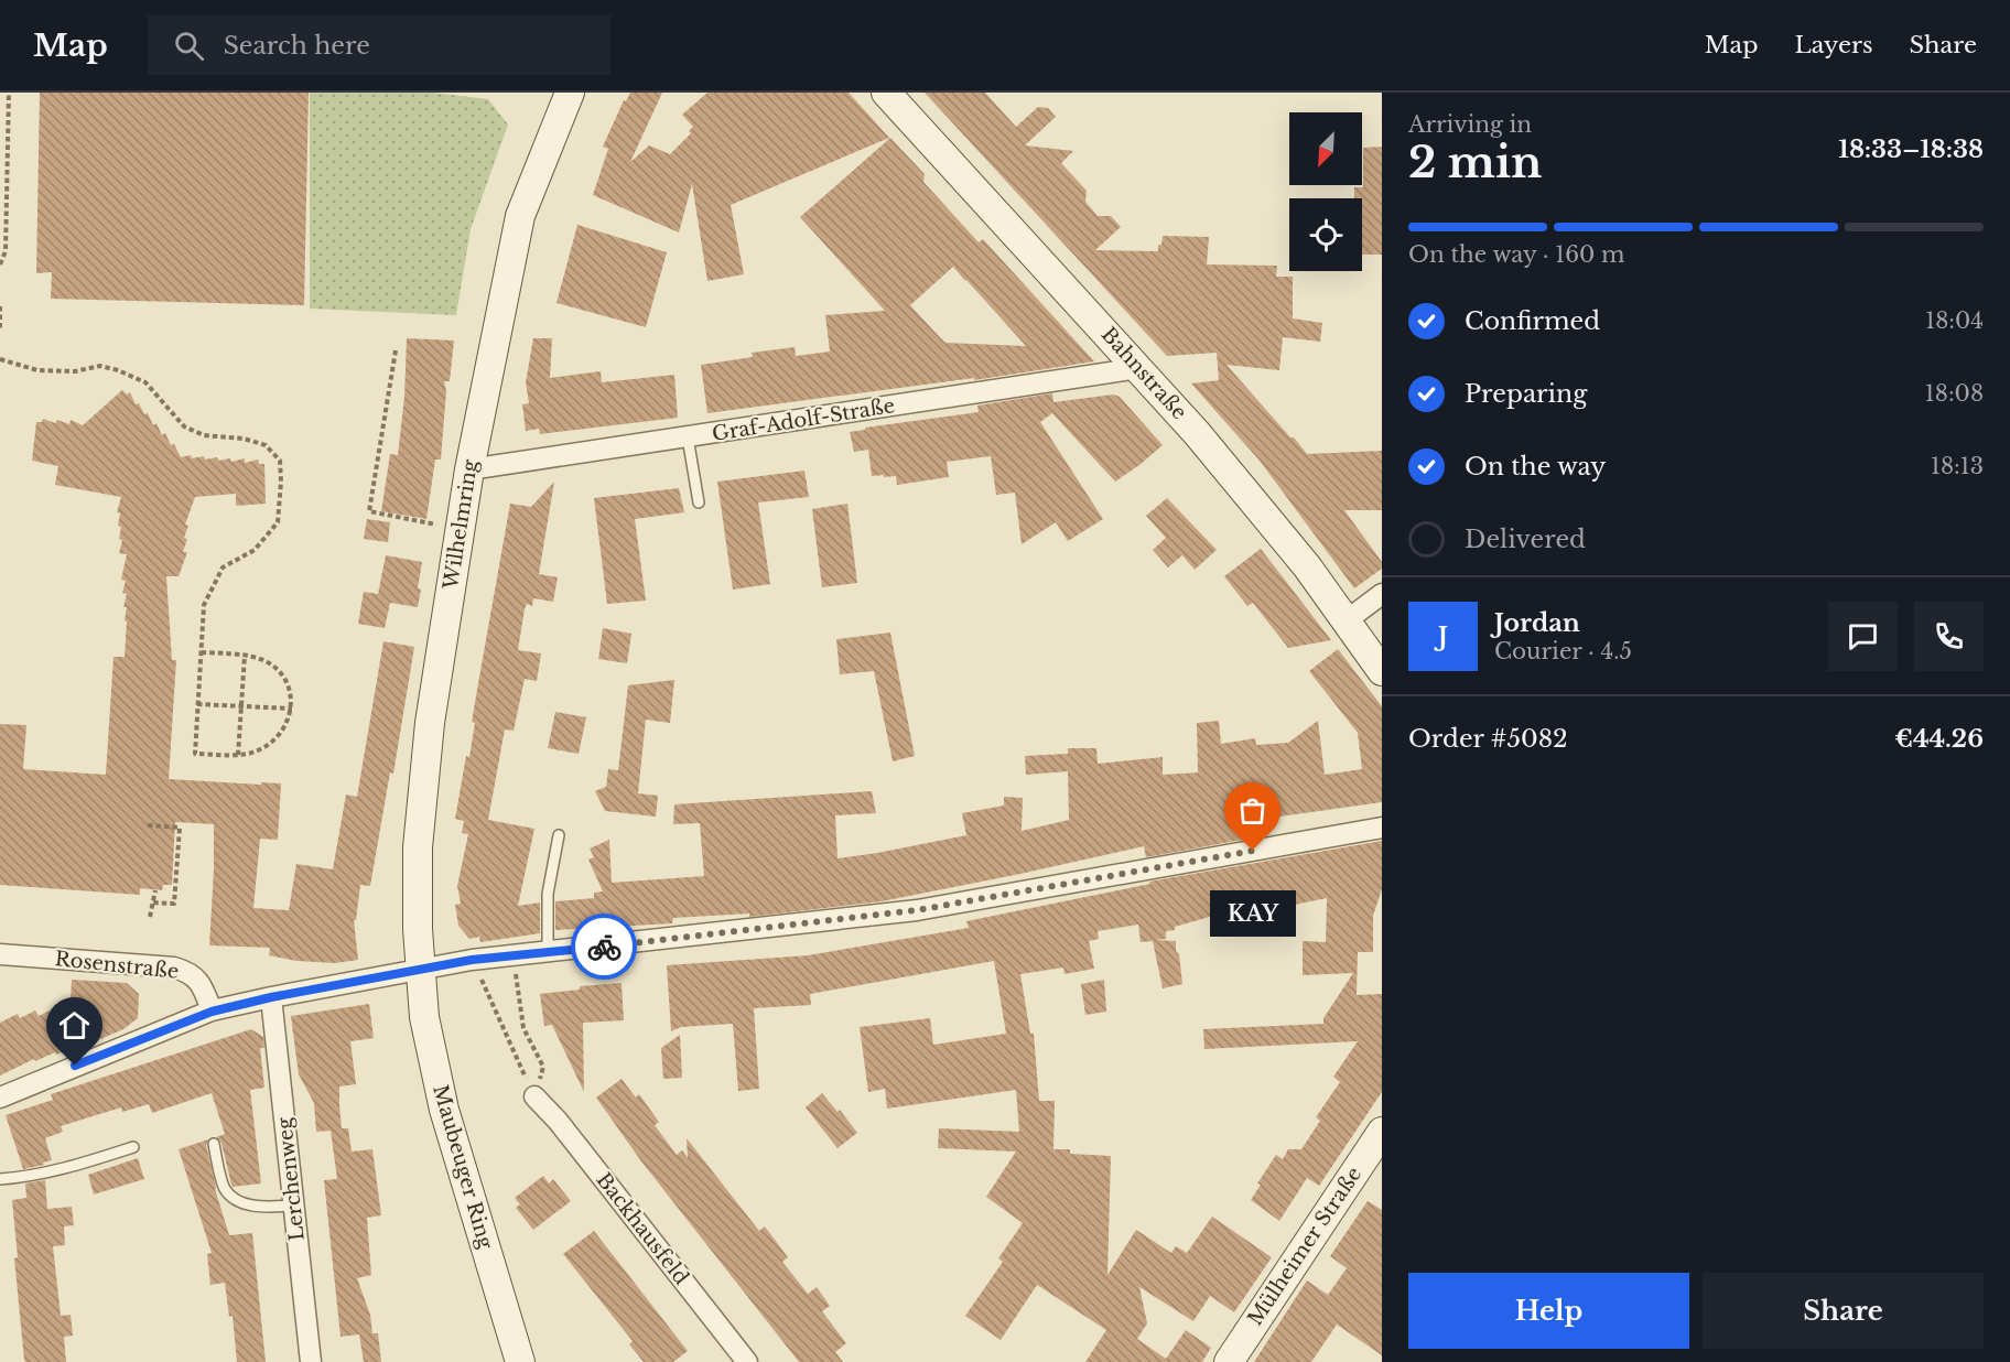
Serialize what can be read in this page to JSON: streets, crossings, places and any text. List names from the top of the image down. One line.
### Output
{"streets":{"main road":["Bahnstraße","Wilhelmring","Maubeuger Ring","Mülheimer Straße"],"street":["Graf-Adolf-Straße","Rosenstraße","Lerchenweg","Backhausfeld"]},"crossings":[["Bahnstraße","Graf-Adolf-Straße"],["Graf-Adolf-Straße","Wilhelmring"],["Wilhelmring","Maubeuger Ring"]],"places":["KAY"],"north":"bottom left","page":{"header":"Map","search":"Search here","nav":["Map","Layers","Share"],"heading":["2 min","Arriving in","18:33–18:38"],"panel":["Jordan","Courier · 4.5","Order #5082","€44.26"],"bar":"On the way · 160 m","list":[["Confirmed","18:04"],["Preparing","18:08"],["On the way","18:13"],"Delivered"],"round":"J","bubble":"KAY","buttons":["Help","Share"]}}
